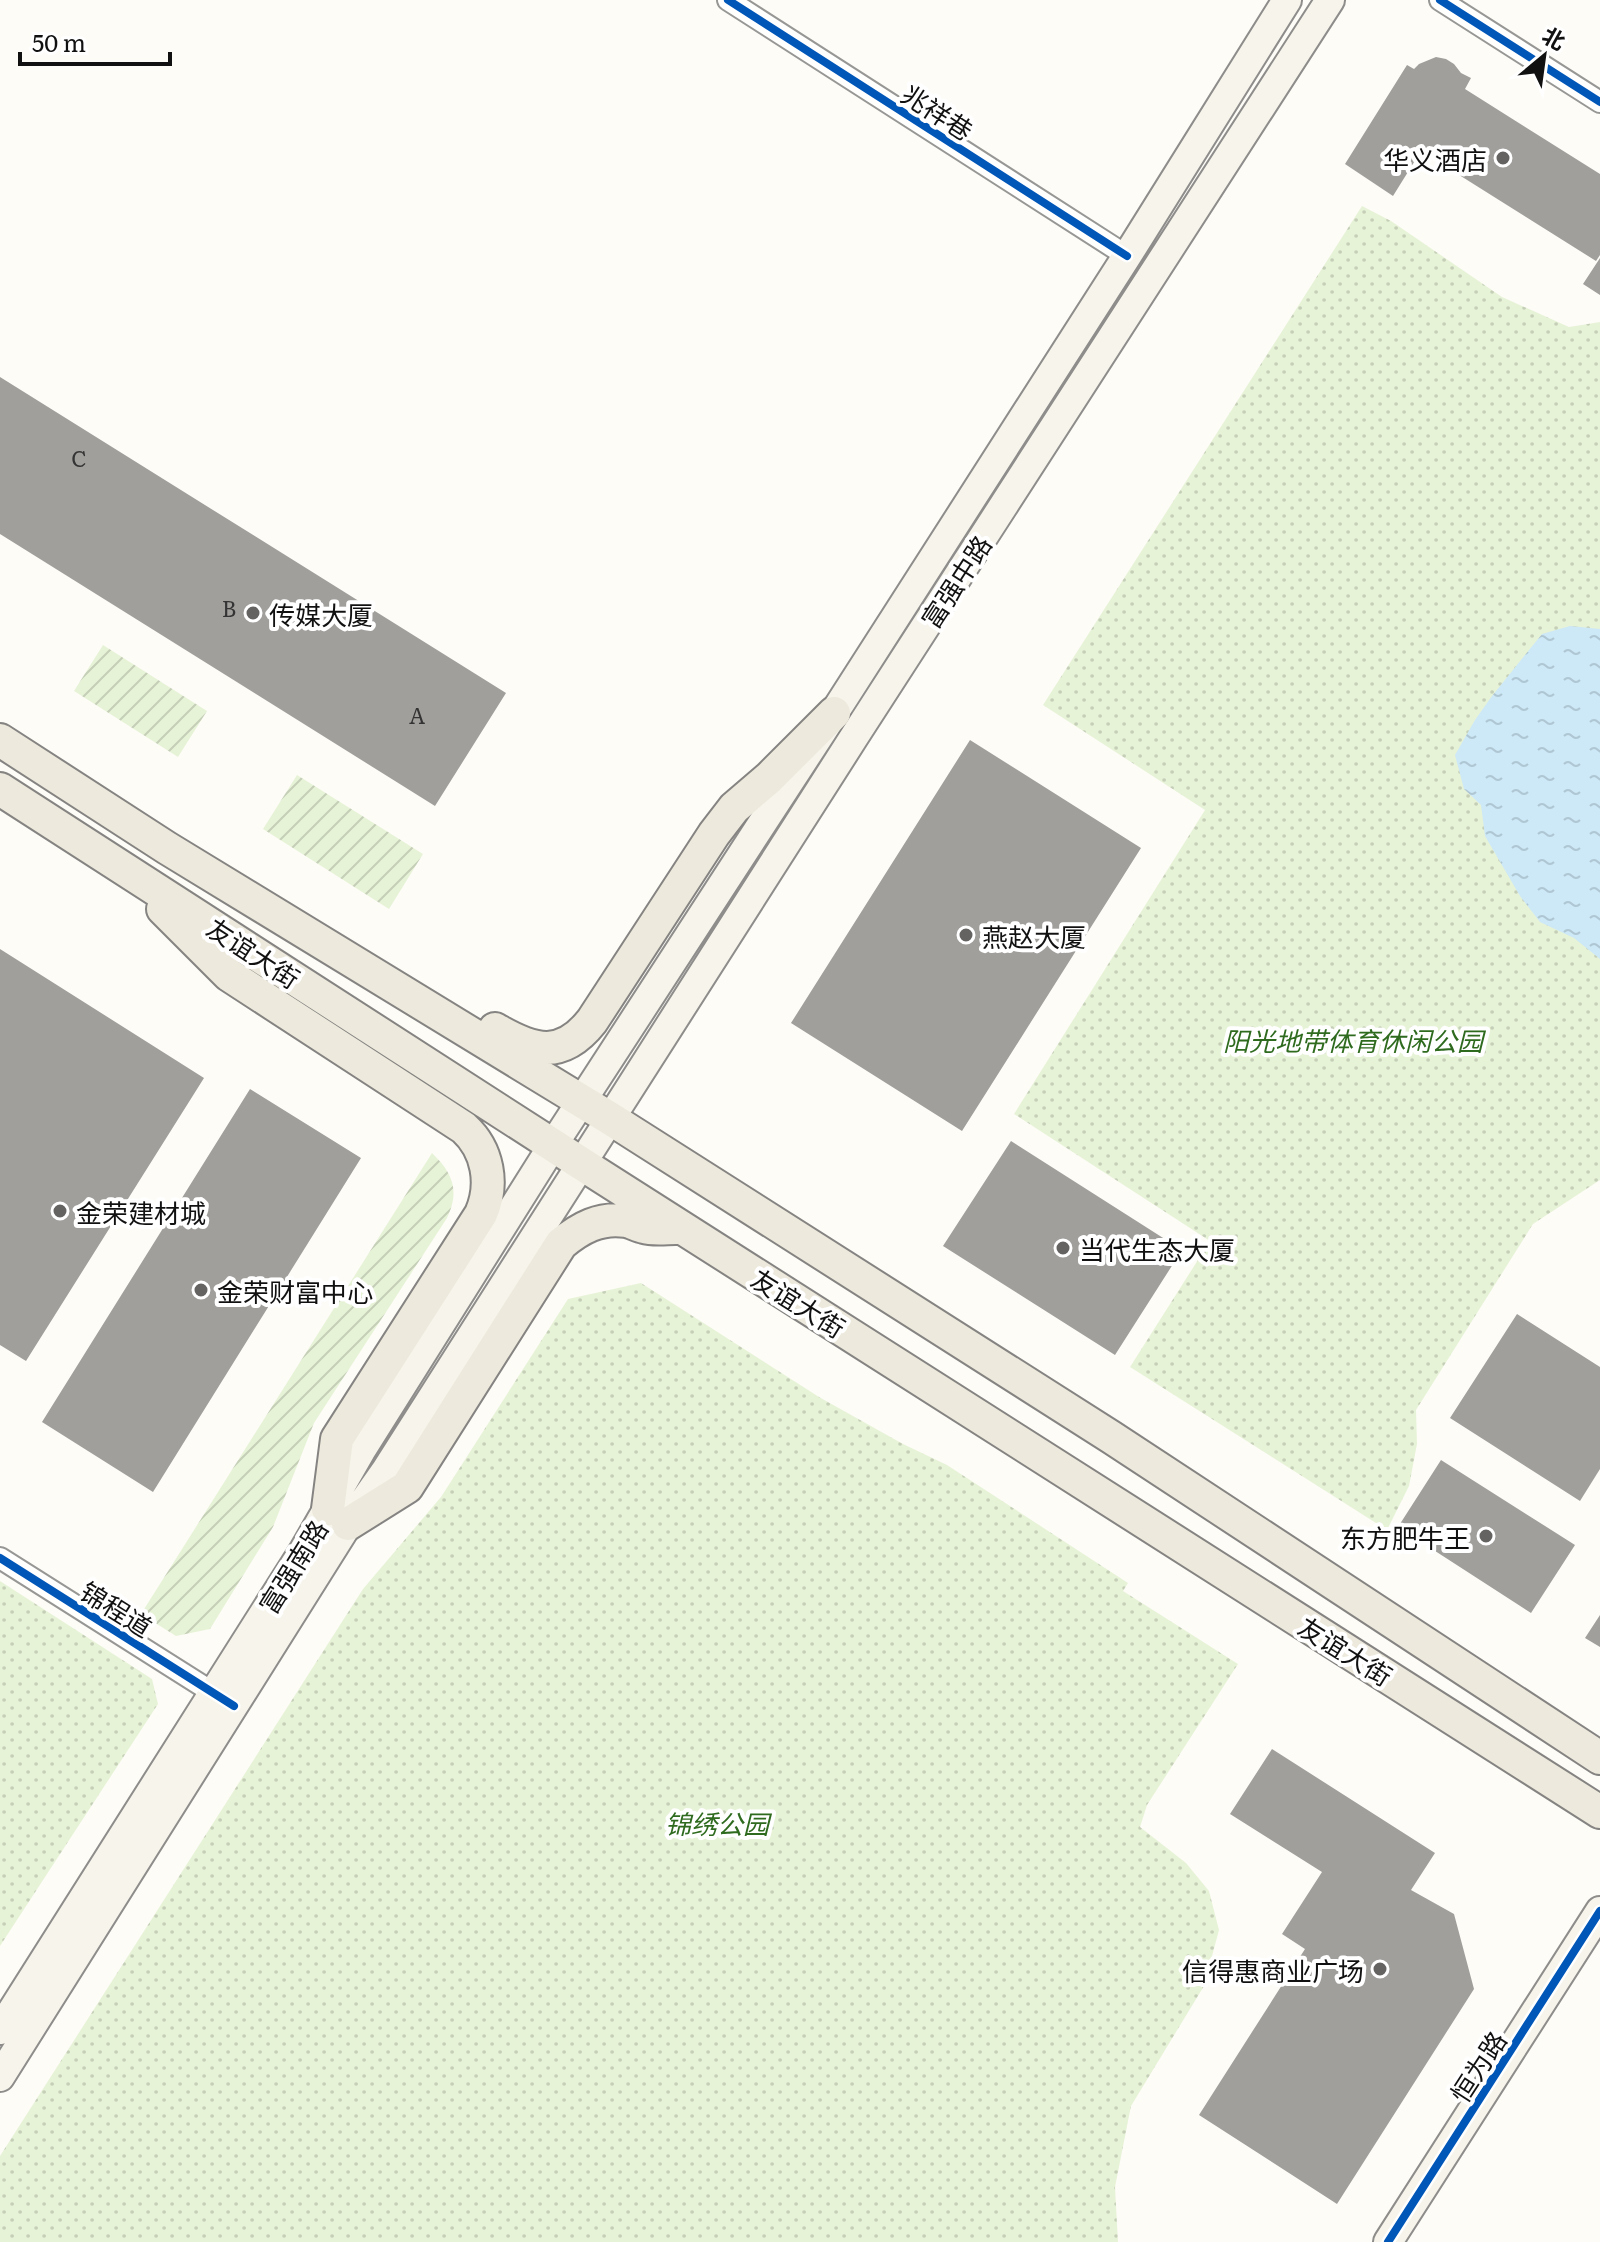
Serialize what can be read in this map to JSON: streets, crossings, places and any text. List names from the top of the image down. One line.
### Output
{"streets":{"main road":["富强中路","友谊大街","富强南路","恒为路"],"street":["兆祥巷","锦程道"]},"crossings":[["兆祥巷","富强中路"],["富强中路","友谊大街"],["富强中路","富强南路"],["友谊大街","富强南路"],["富强南路","锦程道"]],"parks":["阳光地带体育休闲公园","锦绣公园"],"places":["华义酒店","传媒大厦","燕赵大厦","金荣建材城","当代生态大厦","金荣财富中心","东方肥牛王","信得惠商业广场"],"house_numbers":["C","B","A"],"scale_bar":"50 m","north":"top right"}
